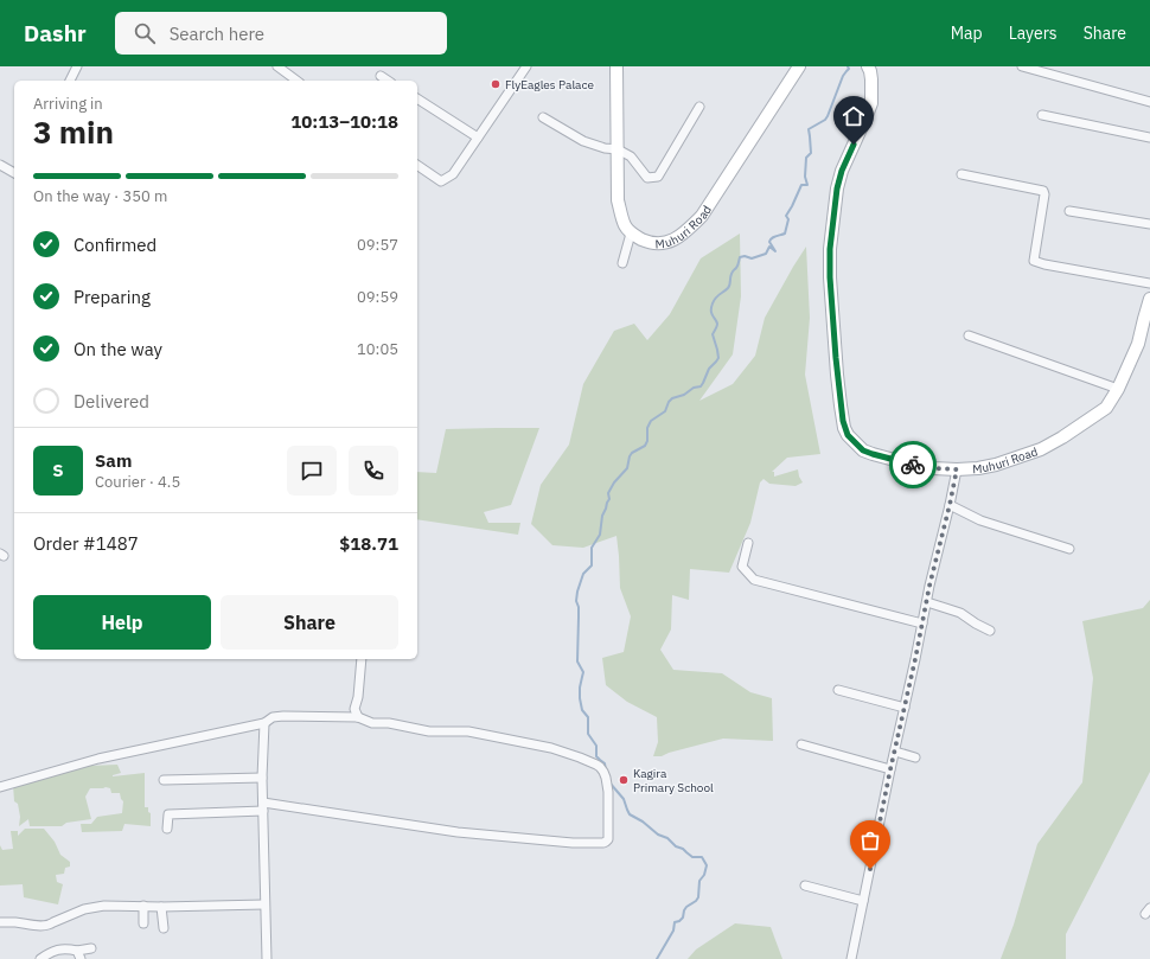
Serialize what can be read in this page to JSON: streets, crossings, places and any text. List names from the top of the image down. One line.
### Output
{"streets":{"main road":["Muhuri Road"]},"places":["FlyEagles Palace","Kagira Primary School"],"page":{"header":"Dashr","search":"Search here","nav":["Map","Layers","Share"],"heading":["3 min","Arriving in","10:13–10:18"],"panel":["Sam","Courier · 4.5","Order #1487","$18.71"],"bar":"On the way · 350 m","list":[["Confirmed","09:57"],["Preparing","09:59"],["On the way","10:05"],"Delivered"],"round":"S","buttons":["Help","Share"]}}
